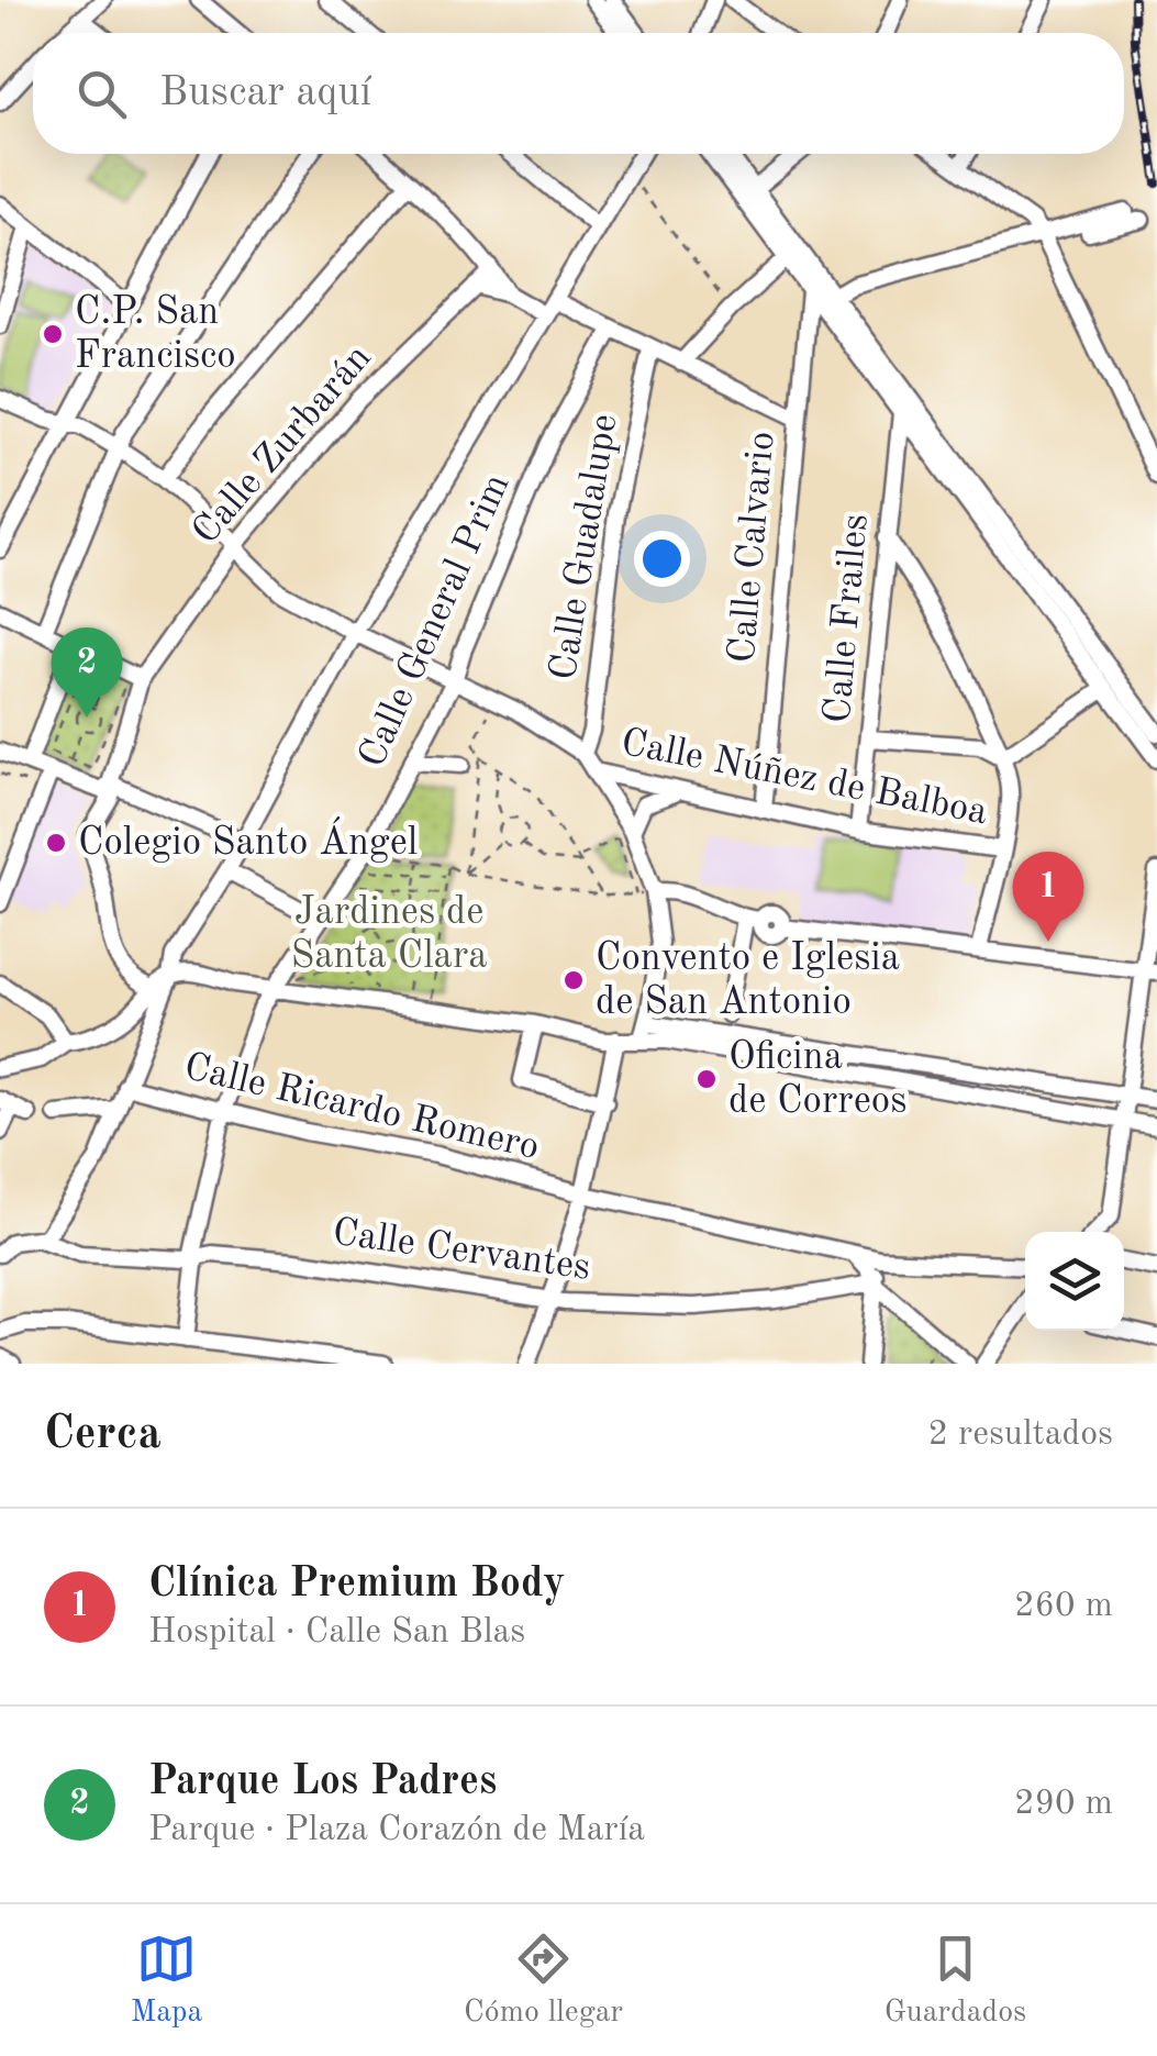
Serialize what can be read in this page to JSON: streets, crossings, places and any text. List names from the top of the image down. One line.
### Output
{"streets":{"street":["Calle Zurbarán","Calle Guadalupe","Calle Calvario","Calle Frailes","Calle General Prim","Calle Núñez de Balboa","Calle Ricardo Romero","Calle Cervantes"]},"crossings":[["Calle Calvario","Calle Núñez de Balboa"],["Calle Frailes","Calle Núñez de Balboa"],["Calle General Prim","Calle Ricardo Romero"],["Calle General Prim","Calle Cervantes"]],"parks":["Jardines de Santa Clara"],"places":["C.P. San Francisco","Colegio Santo Ángel","Convento e Iglesia de San Antonio","Oficina de Correos"],"page":{"search":"Buscar aquí","pins":["2","1"],"heading":["Cerca","2 resultados"],"list":[{"mark":"1","name":"Clínica Premium Body","note":"Hospital · Calle San Blas","value":"260 m"},{"mark":"2","name":"Parque Los Padres","note":"Parque · Plaza Corazón de María","value":"290 m"}],"nav":["Mapa","Cómo llegar","Guardados"]}}
